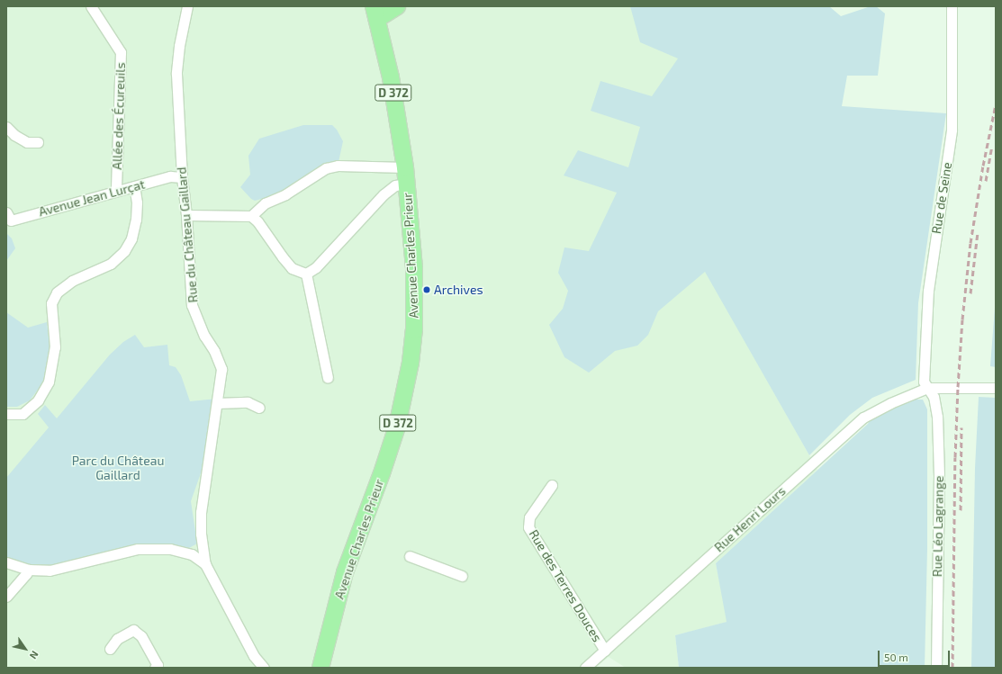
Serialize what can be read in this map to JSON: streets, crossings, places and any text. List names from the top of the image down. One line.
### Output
{"streets":{"main road":["D 372","Avenue Charles Prieur"],"street":["Allée des Écureuils","Avenue Jean Lurçat","Rue de Seine","Rue du Château Gaillard","Rue Henri Lours","Rue Léo Lagrange","Rue des Terres Douces"]},"crossings":[["Allée des Écureuils","Avenue Jean Lurçat"],["Avenue Jean Lurçat","Rue du Château Gaillard"],["Rue de Seine","Rue Henri Lours"],["Rue de Seine","Rue Léo Lagrange"],["Rue Henri Lours","Rue Léo Lagrange"],["Rue Henri Lours","Rue des Terres Douces"]],"parks":["Parc du Château Gaillard"],"places":["Archives"],"scale_bar":"50 m","north":"bottom right"}
